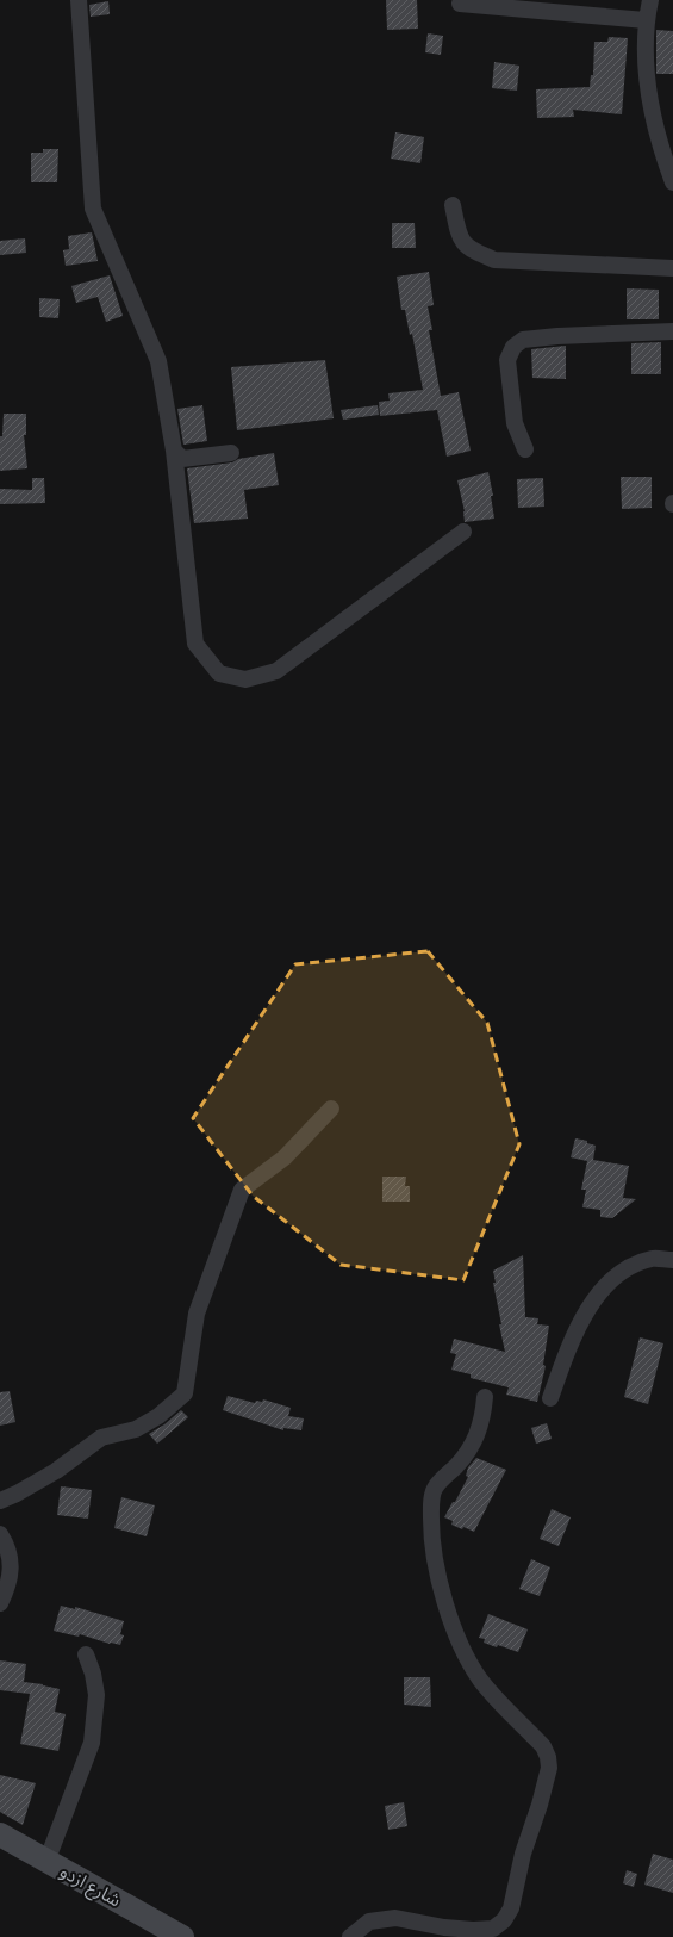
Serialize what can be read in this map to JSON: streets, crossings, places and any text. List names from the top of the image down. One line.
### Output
{"streets":{"street":["شارع ازدو"]}}
